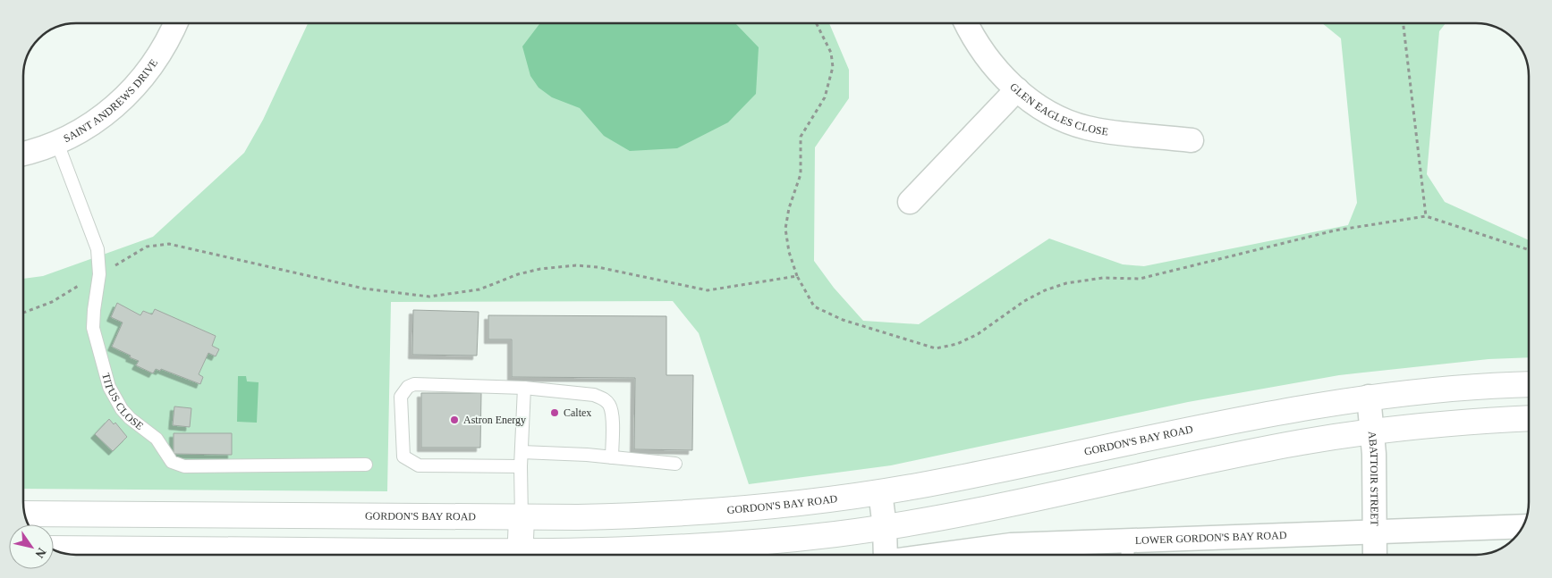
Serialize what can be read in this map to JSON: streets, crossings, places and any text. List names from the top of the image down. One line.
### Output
{"streets":{"main road":["GORDON'S BAY ROAD"],"street":["SAINT ANDREWS DRIVE","GLEN EAGLES CLOSE","ABATTOIR STREET","LOWER GORDON'S BAY ROAD"],"lane":["TITUS CLOSE"]},"crossings":[["SAINT ANDREWS DRIVE","TITUS CLOSE"],["GORDON'S BAY ROAD","ABATTOIR STREET"],["ABATTOIR STREET","LOWER GORDON'S BAY ROAD"]],"places":["Caltex","Astron Energy"],"north":"bottom right"}
